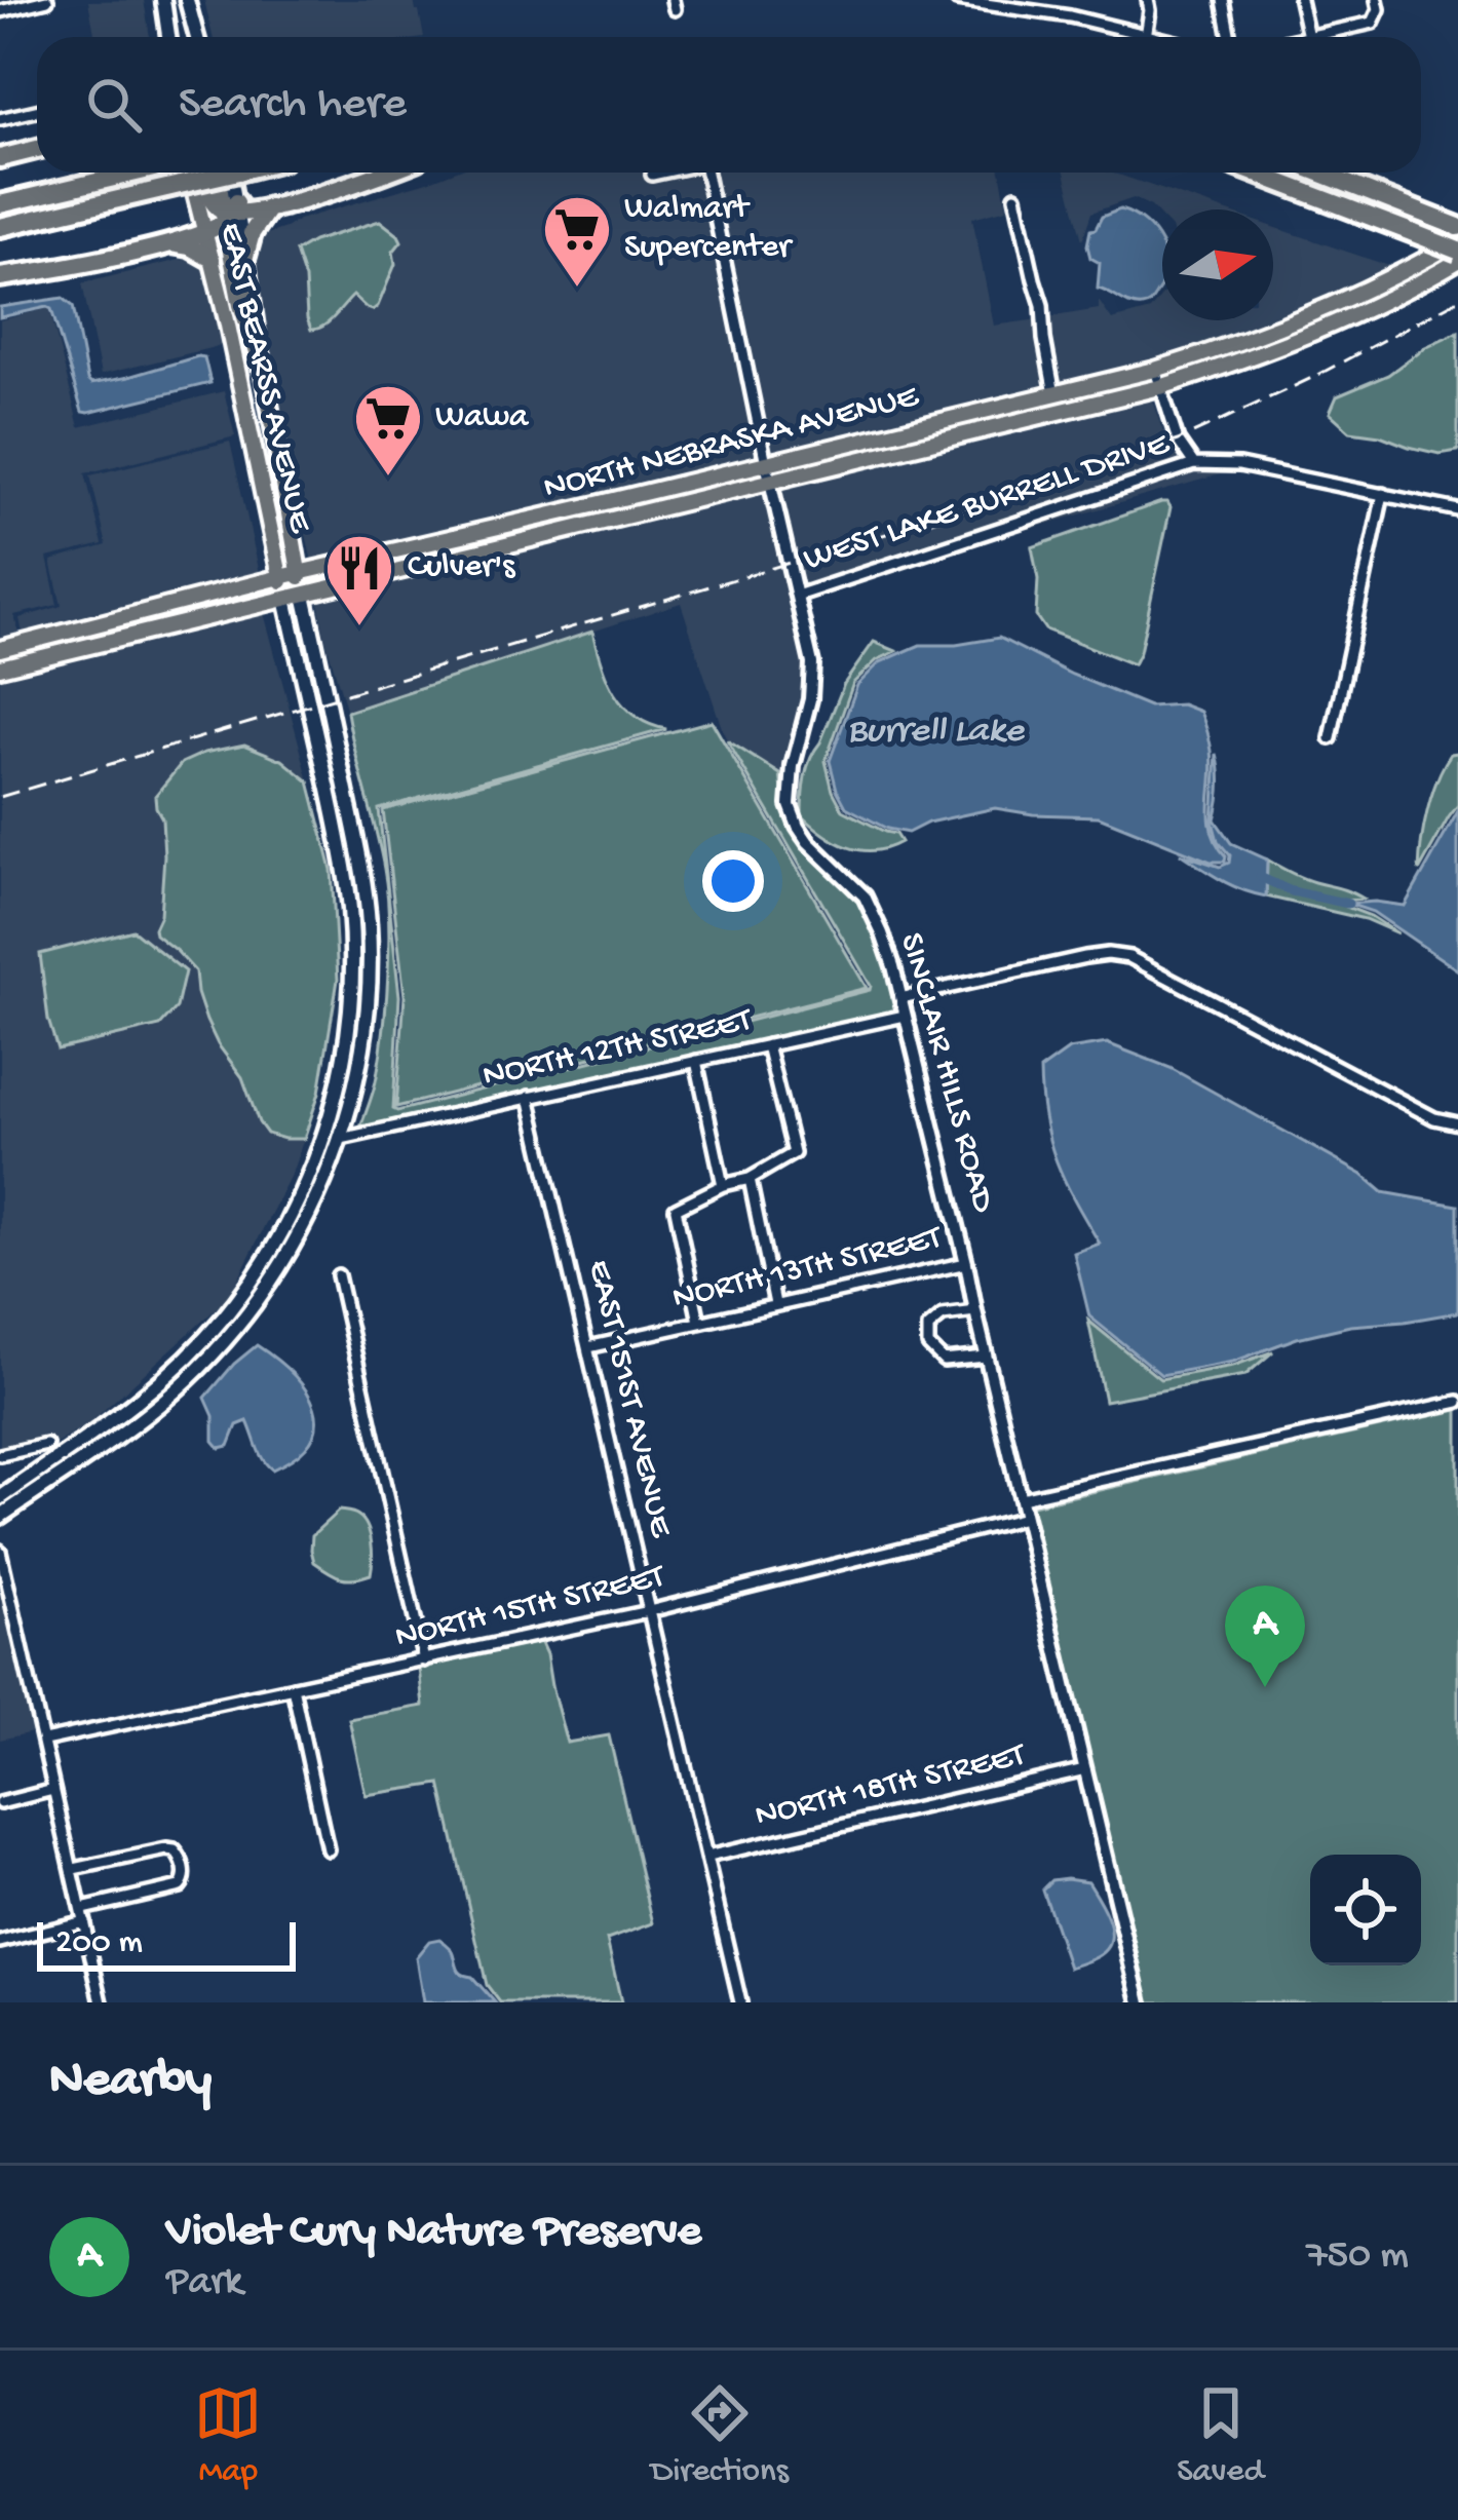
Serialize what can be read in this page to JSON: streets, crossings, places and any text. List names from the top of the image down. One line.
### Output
{"streets":{"main road":["EAST BEARSS AVENUE","NORTH NEBRASKA AVENUE"],"street":["WEST LAKE BURRELL DRIVE","NORTH 12TH STREET","SINCLAIR HILLS ROAD","NORTH 13TH STREET","EAST 151ST AVENUE","NORTH 15TH STREET","NORTH 18TH STREET"]},"crossings":[["EAST BEARSS AVENUE","NORTH NEBRASKA AVENUE"],["EAST BEARSS AVENUE","NORTH 12TH STREET"],["NORTH NEBRASKA AVENUE","WEST LAKE BURRELL DRIVE"],["NORTH NEBRASKA AVENUE","SINCLAIR HILLS ROAD"],["WEST LAKE BURRELL DRIVE","SINCLAIR HILLS ROAD"],["NORTH 12TH STREET","SINCLAIR HILLS ROAD"],["NORTH 12TH STREET","EAST 151ST AVENUE"],["SINCLAIR HILLS ROAD","NORTH 13TH STREET"],["SINCLAIR HILLS ROAD","NORTH 15TH STREET"],["SINCLAIR HILLS ROAD","NORTH 18TH STREET"],["NORTH 13TH STREET","EAST 151ST AVENUE"],["EAST 151ST AVENUE","NORTH 15TH STREET"],["EAST 151ST AVENUE","NORTH 18TH STREET"]],"water":["Burrell Lake"],"places":{"supermarket":["Walmart Supercenter","Wawa"],"restaurant":["Culver's"]},"scale_bar":"200 m","north":"right","page":{"search":"Search here","pins":"A","scale":"200 m","heading":"Nearby","list":[{"mark":"A","name":"Violet Cury Nature Preserve","note":"Park","value":"750 m"}],"nav":["Map","Directions","Saved"]}}
